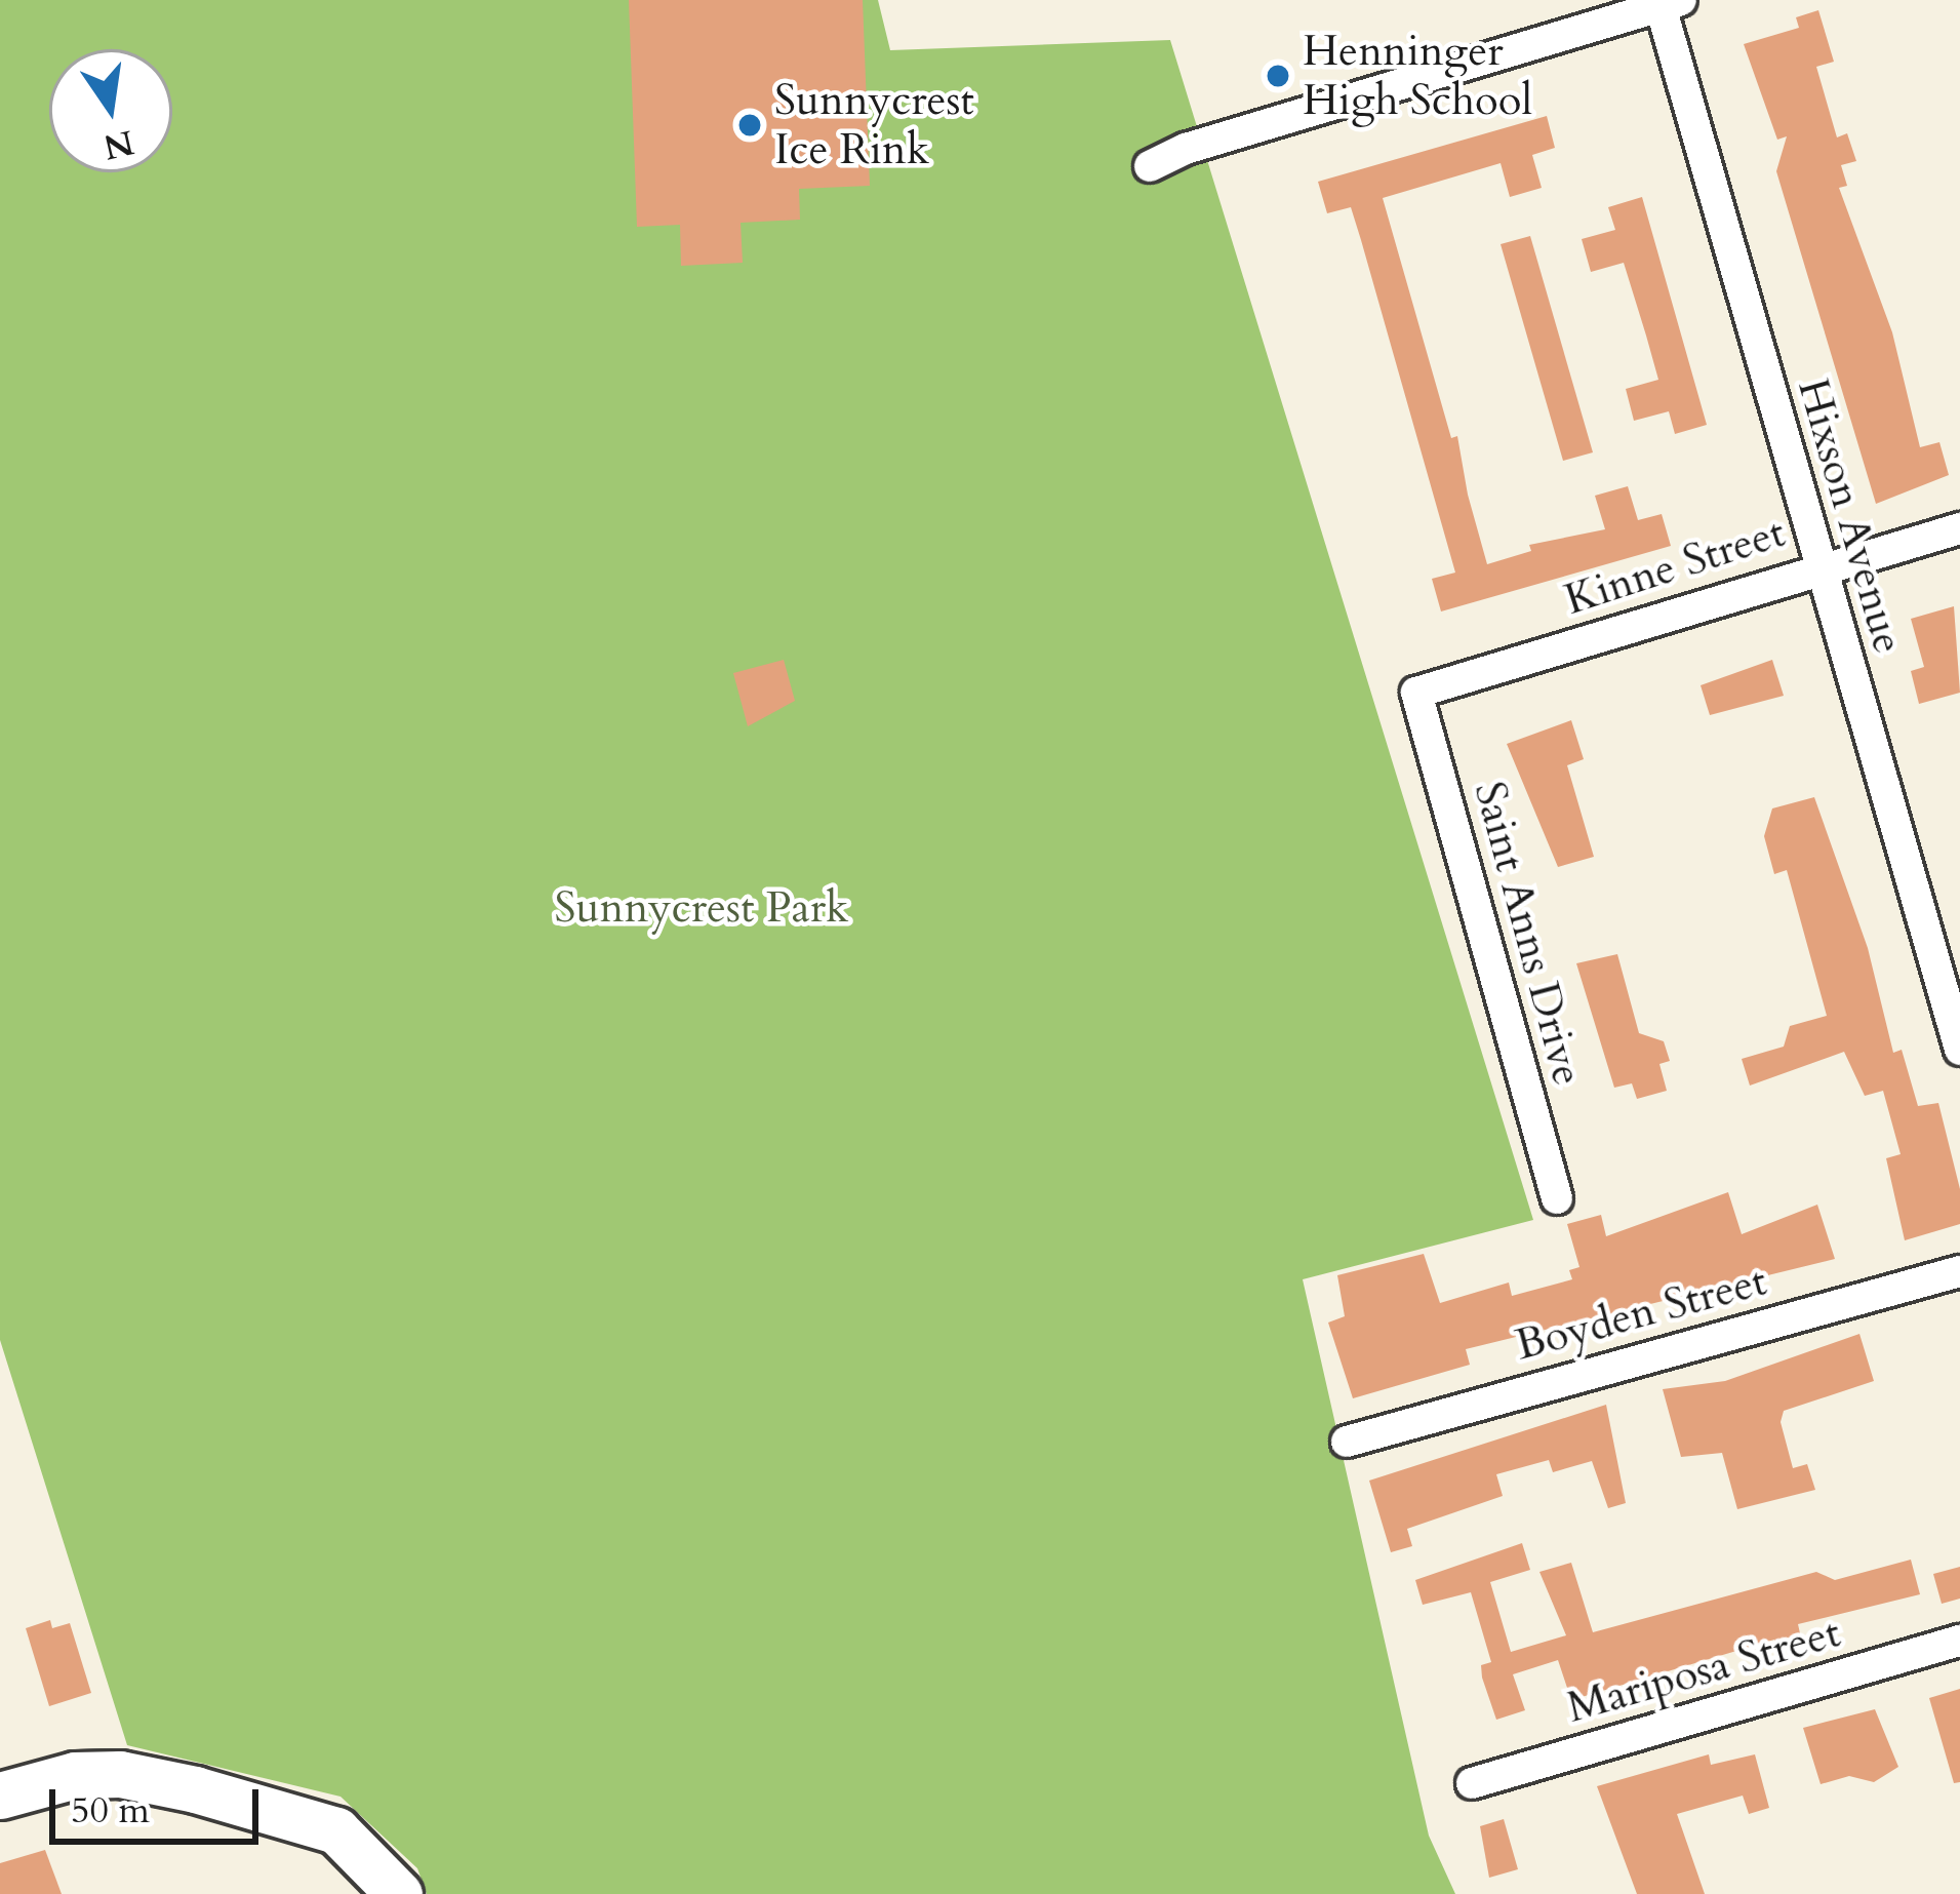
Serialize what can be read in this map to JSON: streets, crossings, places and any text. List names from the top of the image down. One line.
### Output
{"streets":{"street":["Hixson Avenue","Kinne Street","Saint Anns Drive","Boyden Street","Mariposa Street"]},"crossings":[["Hixson Avenue","Kinne Street"],["Kinne Street","Saint Anns Drive"]],"parks":["Sunnycrest Park"],"places":["Henninger High School","Sunnycrest Ice Rink"],"scale_bar":"50 m","north":"bottom"}
